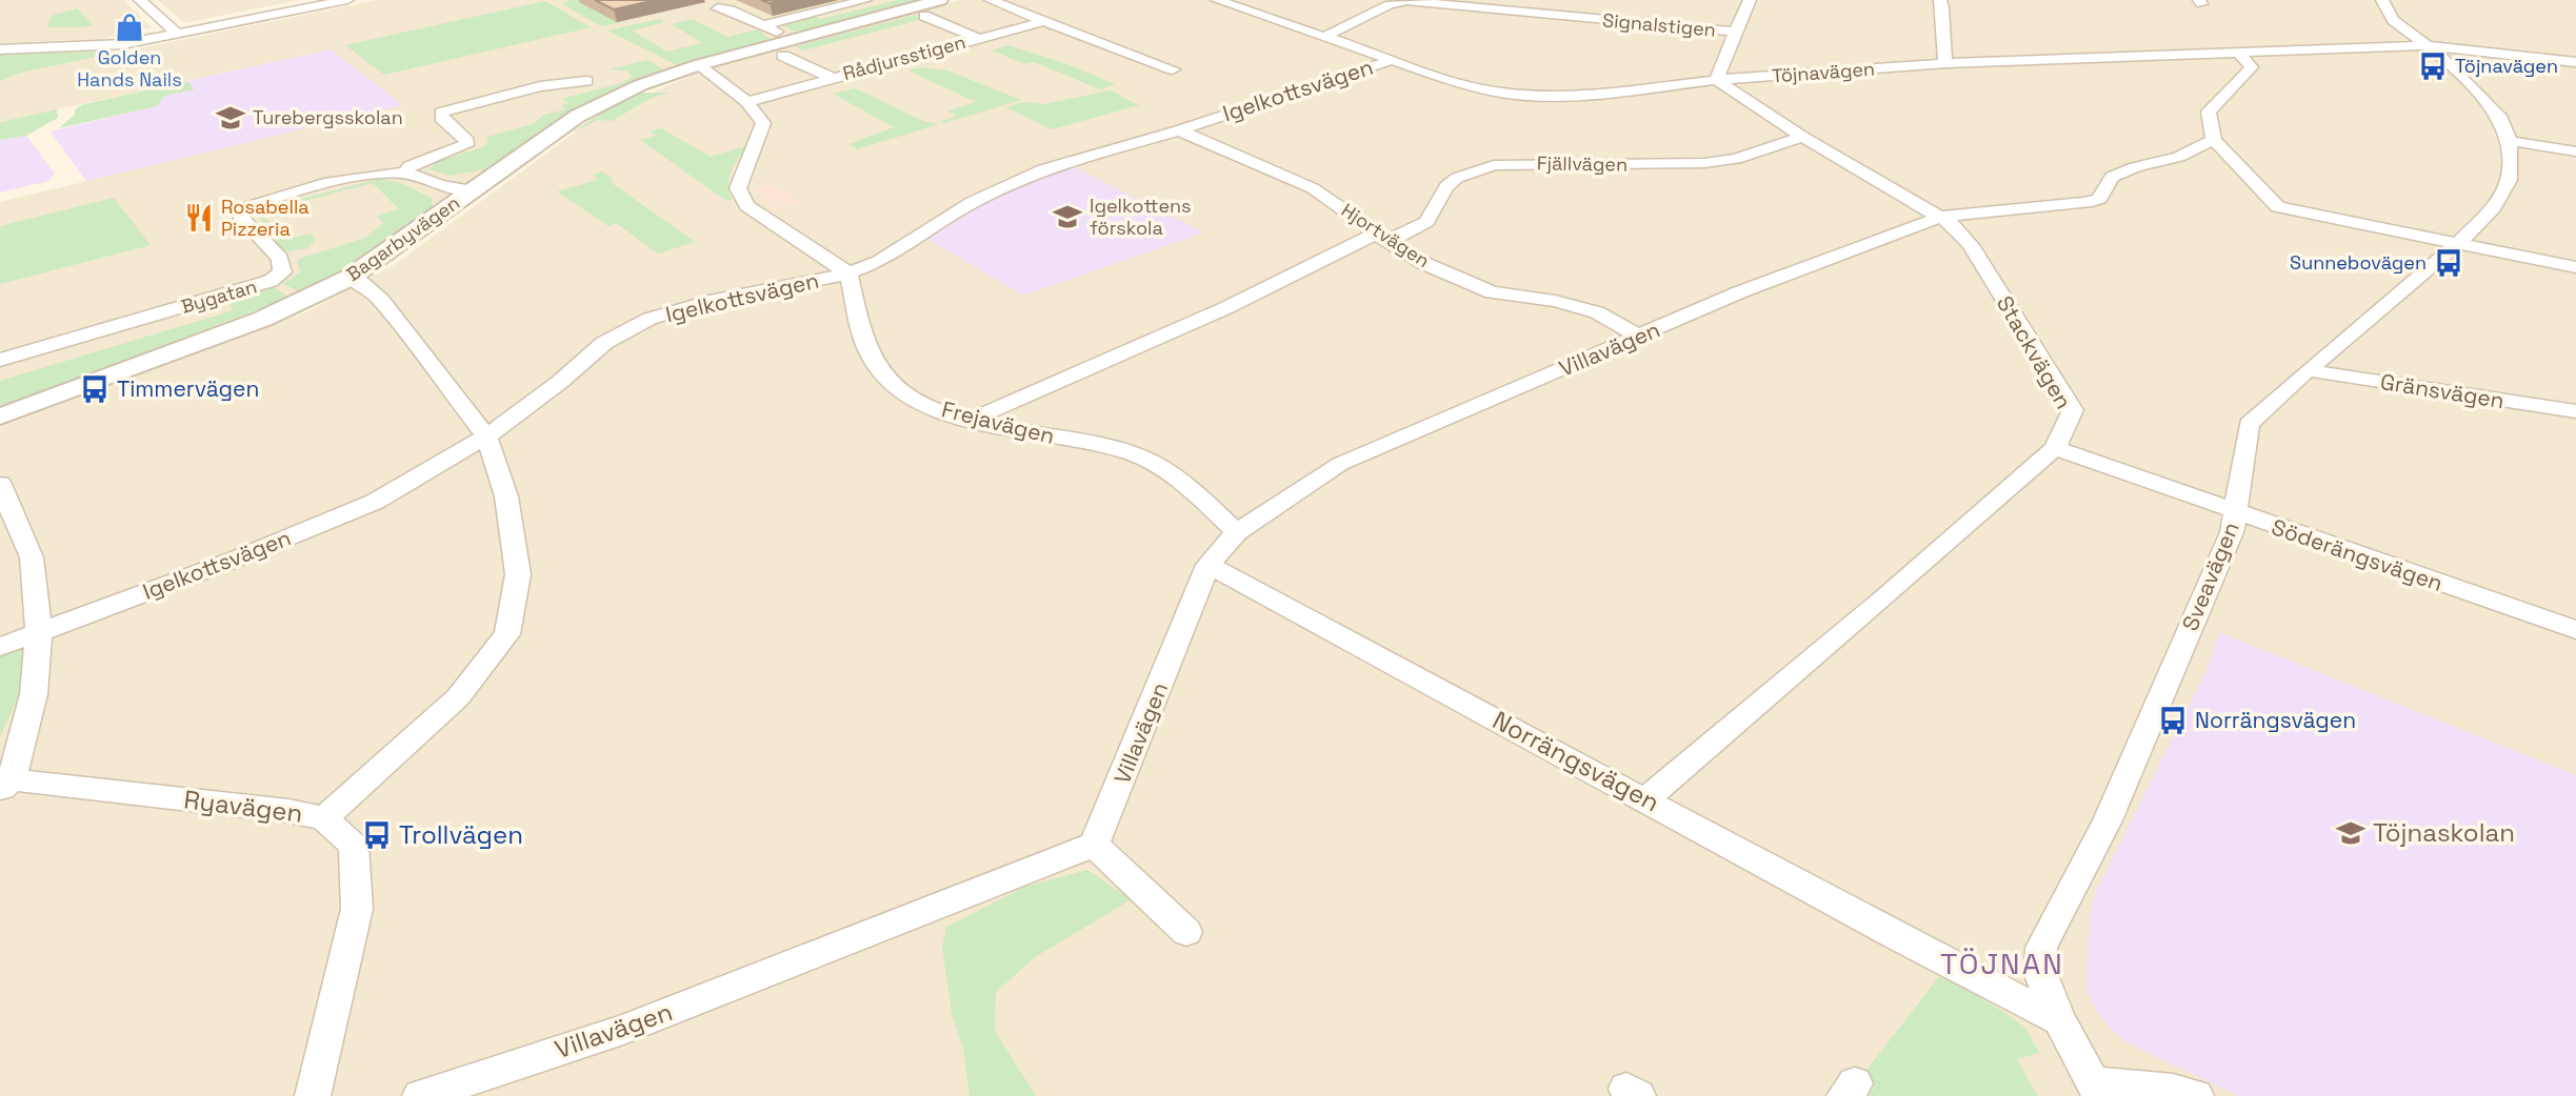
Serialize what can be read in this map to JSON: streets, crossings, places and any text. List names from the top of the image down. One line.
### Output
{"streets":{"street":["Signalstigen","Rådjursstigen","Töjnavägen","Igelkottsvägen","Fjällvägen","Hjortvägen","Bagarbyvägen","Bygatan","Villavägen","Stackvägen","Gränsvägen","Frejavägen","Söderängsvägen","Sveavägen","Norrängsvägen","Ryavägen"]},"crossings":[["Signalstigen","Töjnavägen"],["Rådjursstigen","Bagarbyvägen"],["Töjnavägen","Igelkottsvägen"],["Töjnavägen","Stackvägen"],["Igelkottsvägen","Hjortvägen"],["Igelkottsvägen","Frejavägen"],["Fjällvägen","Hjortvägen"],["Fjällvägen","Stackvägen"],["Fjällvägen","Frejavägen"],["Hjortvägen","Villavägen"],["Bagarbyvägen","Bygatan"],["Villavägen","Stackvägen"],["Villavägen","Frejavägen"],["Villavägen","Norrängsvägen"],["Stackvägen","Söderängsvägen"],["Stackvägen","Norrängsvägen"],["Gränsvägen","Sveavägen"],["Söderängsvägen","Sveavägen"],["Sveavägen","Norrängsvägen"]],"districts":["TÖJNAN"],"places":{"shop":["Golden Hands Nails"],"bus stop":["Töjnavägen","Sunnebovägen","Timmervägen","Norrängsvägen","Trollvägen"],"school or university":["Turebergsskolan","Igelkottens förskola","Töjnaskolan"],"restaurant":["Rosabella Pizzeria"]}}
